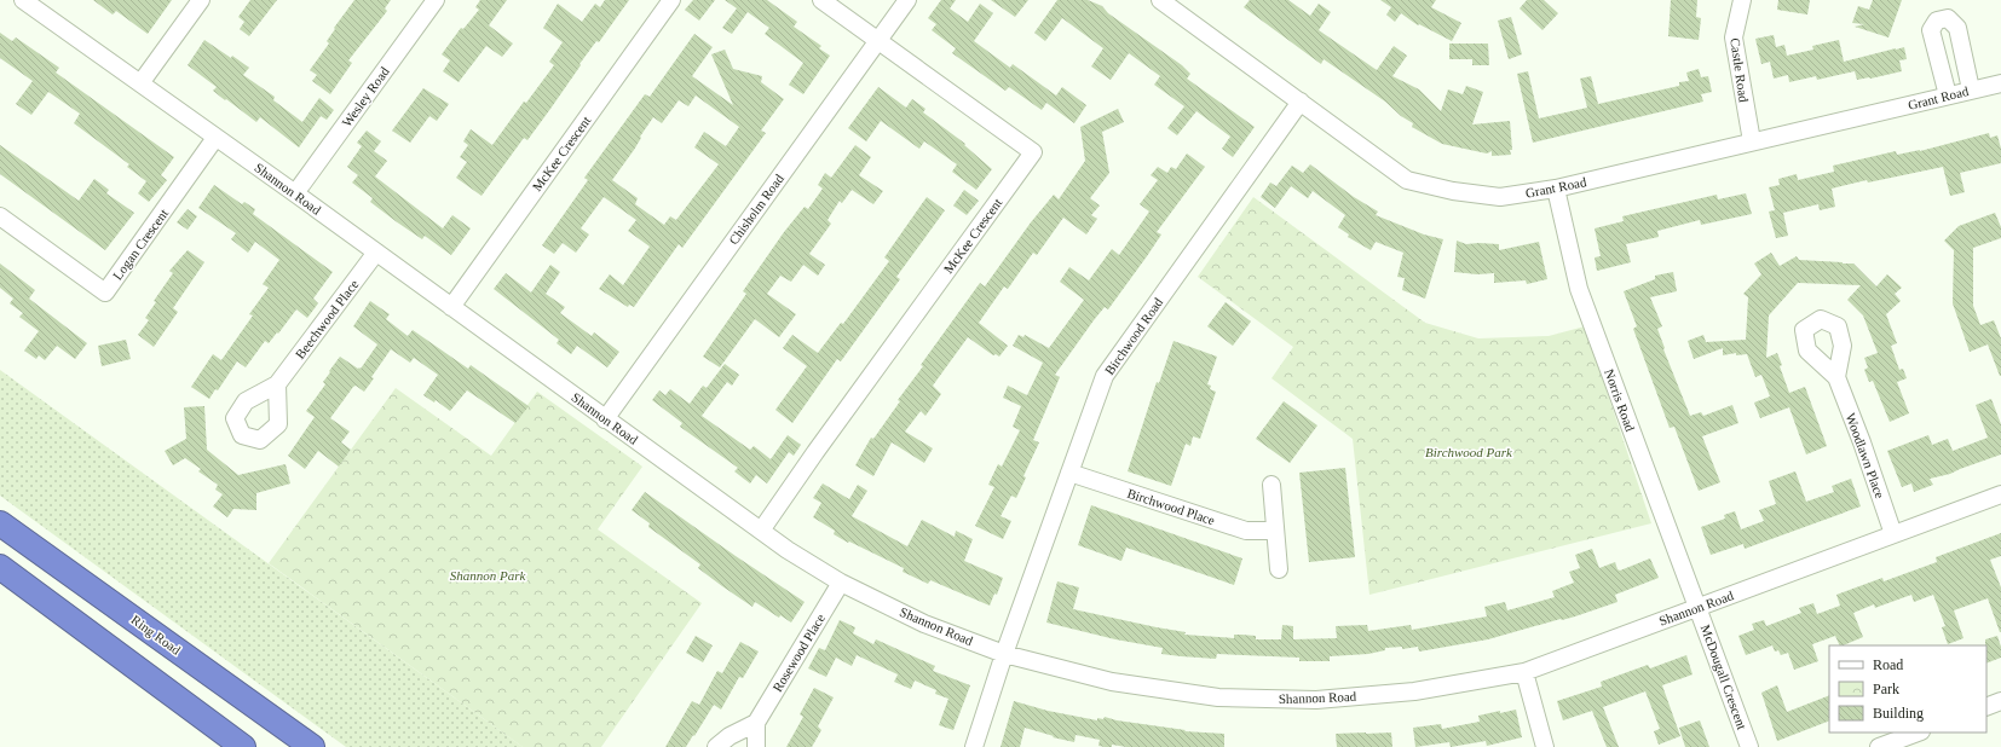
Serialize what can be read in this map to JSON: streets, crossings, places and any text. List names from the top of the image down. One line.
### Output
{"streets":{"highway":["Ring Road"],"street":["Castle Road","Wesley Road","Grant Road","McKee Crescent","Shannon Road","Chisholm Road","Logan Crescent","Beechwood Place","Birchwood Road","Norris Road","Woodlawn Place","Birchwood Place","Rosewood Place","McDougall Crescent"]},"crossings":[["Castle Road","Grant Road"],["Wesley Road","Shannon Road"],["Grant Road","Birchwood Road"],["Grant Road","Norris Road"],["McKee Crescent","Shannon Road"],["McKee Crescent","Chisholm Road"],["Shannon Road","Chisholm Road"],["Shannon Road","Logan Crescent"],["Shannon Road","Beechwood Place"],["Shannon Road","Birchwood Road"],["Shannon Road","Norris Road"],["Shannon Road","Woodlawn Place"],["Shannon Road","Rosewood Place"],["Shannon Road","McDougall Crescent"],["Birchwood Road","Birchwood Place"],["Norris Road","McDougall Crescent"]],"parks":["Birchwood Park","Shannon Park"],"legend":["Road","Park","Building"]}
